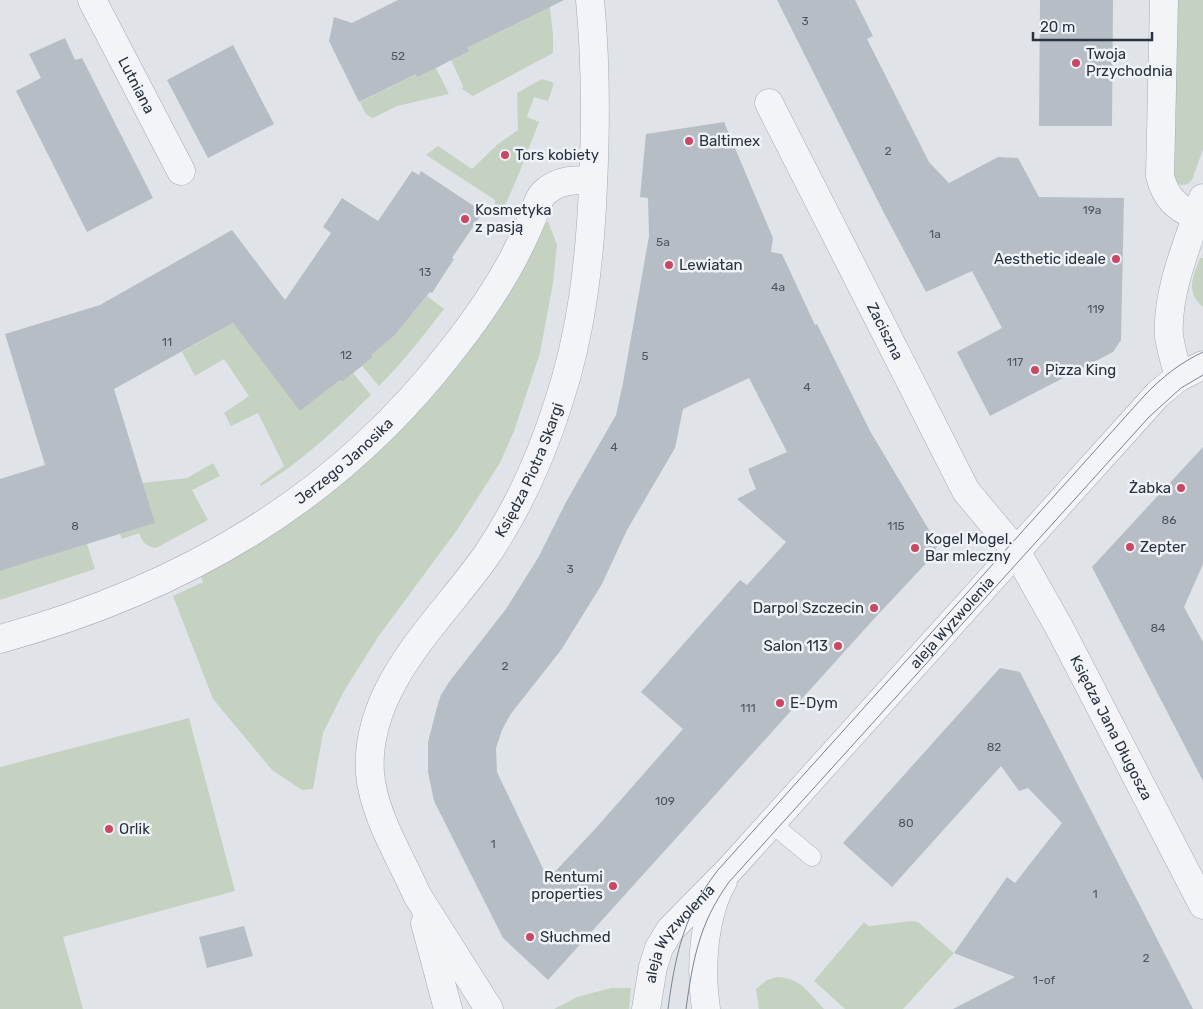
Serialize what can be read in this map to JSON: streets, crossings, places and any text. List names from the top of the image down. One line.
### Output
{"streets":{"street":["Lutniana","Zaciszna","Jerzego Janosika","Księdza Piotra Skargi","aleja Wyzwolenia","Księdza Jana Długosza"]},"crossings":[["Zaciszna","aleja Wyzwolenia"],["Zaciszna","Księdza Jana Długosza"],["Jerzego Janosika","Księdza Piotra Skargi"],["aleja Wyzwolenia","Księdza Jana Długosza"]],"places":["Twoja Przychodnia","Baltimex","Tors kobiety","Kosmetyka z pasją","Aesthetic ideale","Lewiatan","Pizza King","Żabka","Zepter","Kogel Mogel. Bar mleczny","Darpol Szczecin","Salon 113","E-Dym","Orlik","Rentumi properties","Słuchmed"],"house_numbers":["3","52","2","19a","1a","5a","13","4a","119","11","12","5","117","4","4","86","8","115","3","84","2","111","82","109","80","1","1","2","1-of"],"scale_bar":"20 m"}
